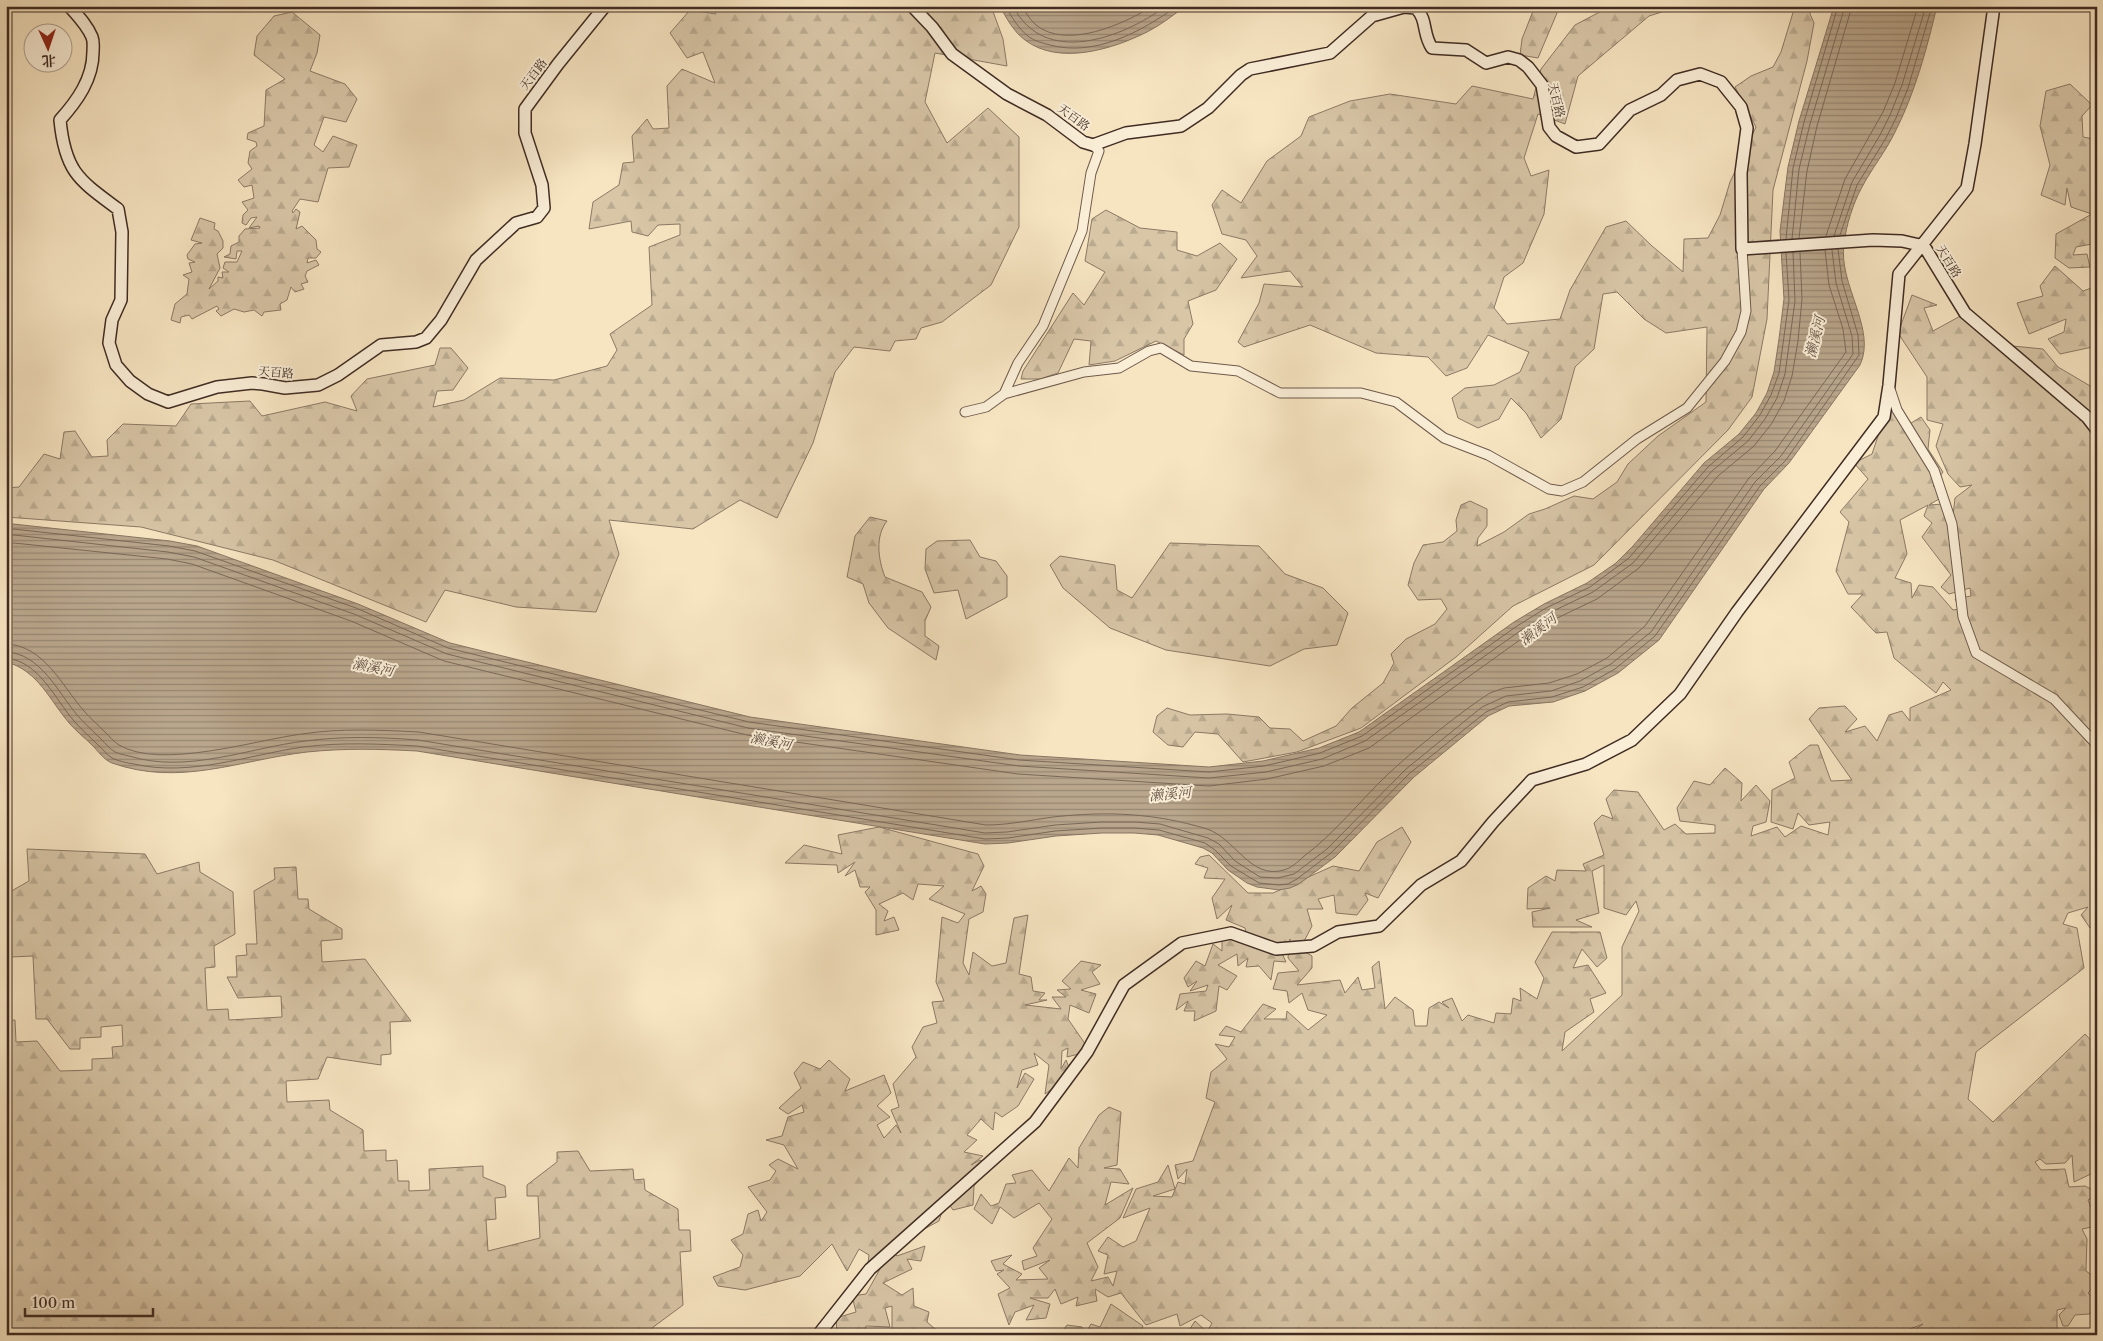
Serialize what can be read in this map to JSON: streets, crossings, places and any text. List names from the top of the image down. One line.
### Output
{"streets":{"main road":["天百路"]},"water":["濑溪河"],"scale_bar":"100 m","north":"bottom"}
